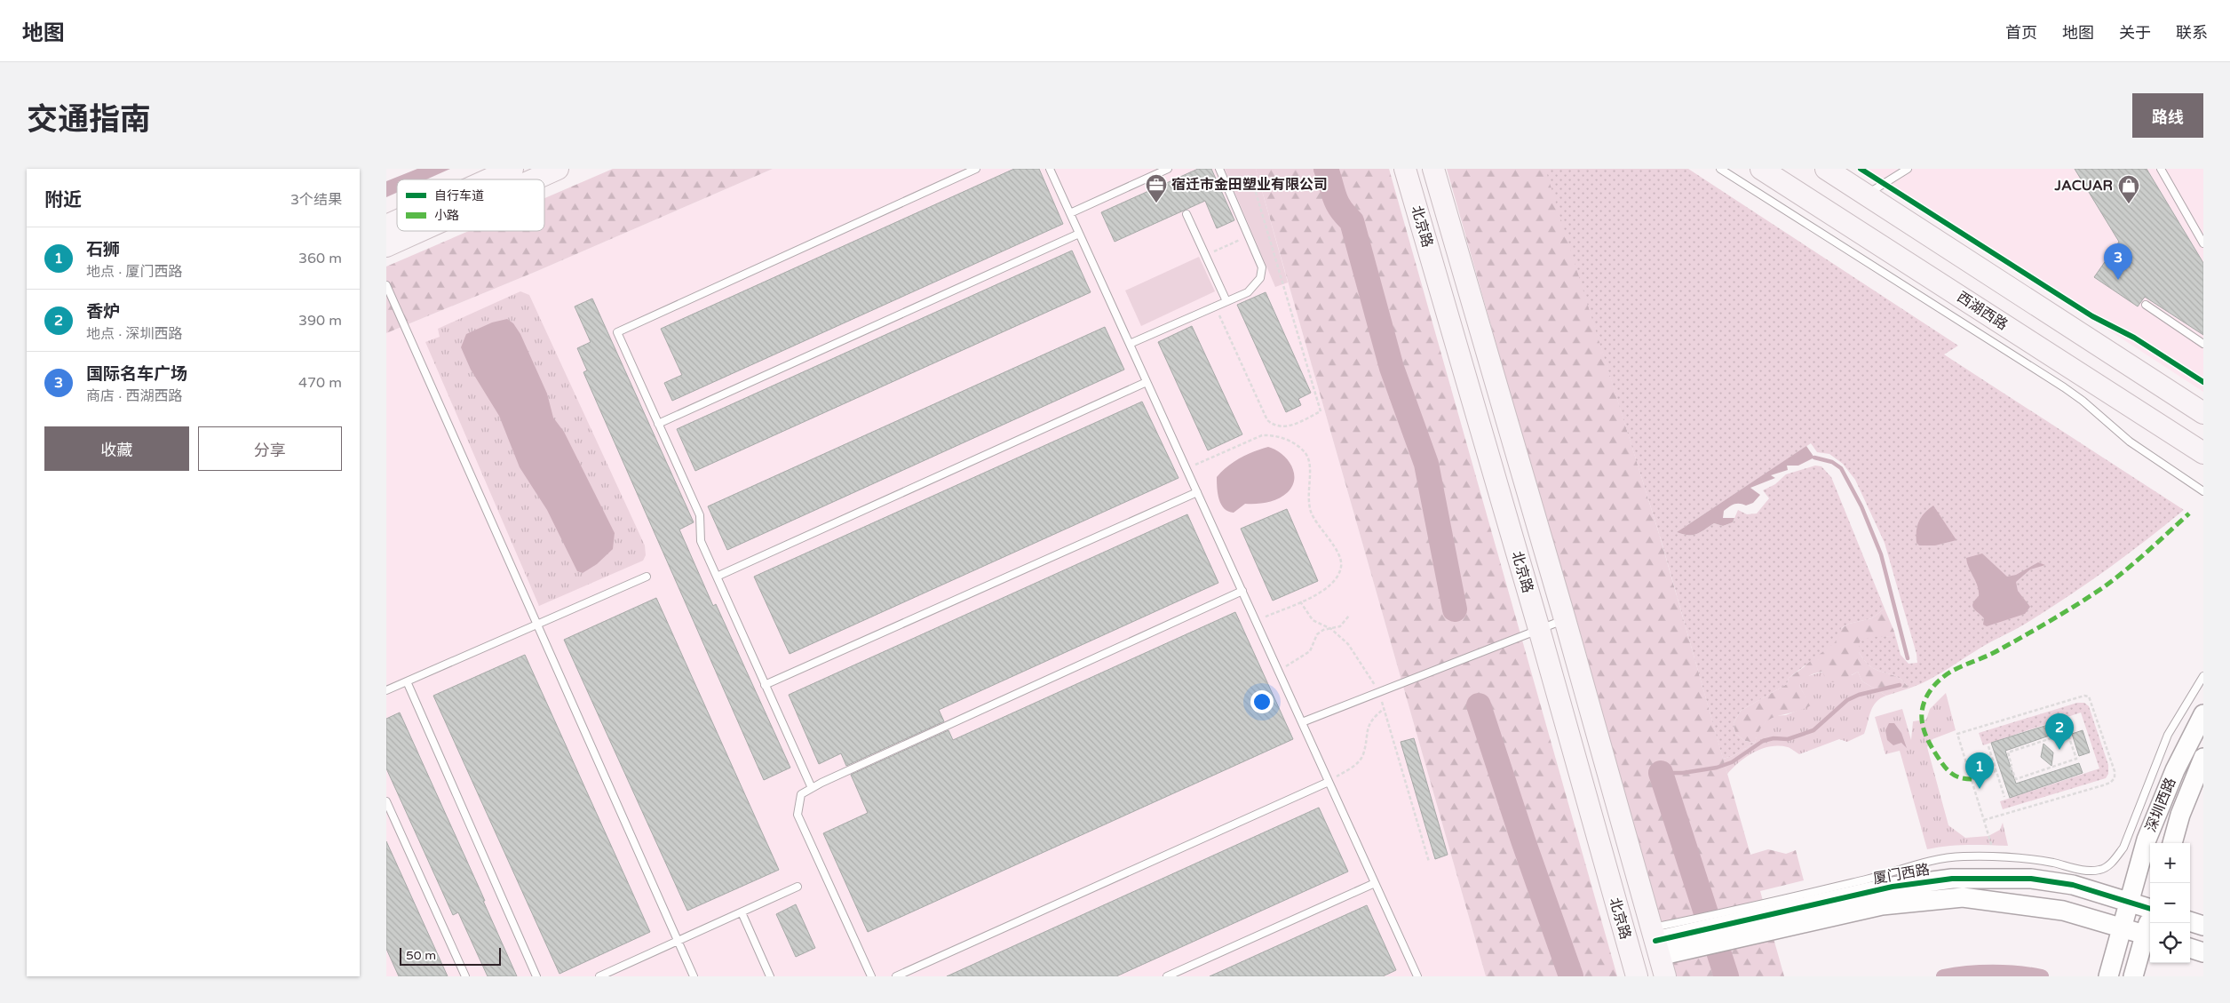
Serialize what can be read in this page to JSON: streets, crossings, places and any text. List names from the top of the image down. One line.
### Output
{"streets":{"main road":["北京路","西湖西路"],"street":["深圳西路","厦门西路"]},"crossings":[["北京路","厦门西路"],["深圳西路","厦门西路"]],"places":{"office":["宿迁市金田塑业有限公司"],"shop":["JACUAR"]},"legend":["自行车道","小路"],"scale_bar":"50 m","page":{"header":"地图","nav":["首页","地图","关于","联系"],"title":"交通指南","buttons":["路线",["收藏","分享"]],"heading":["附近","3个结果"],"list":[{"mark":"1","name":"石狮","note":"地点 · 厦门西路","value":"360 m"},{"mark":"2","name":"香炉","note":"地点 · 深圳西路","value":"390 m"},{"mark":"3","name":"国际名车广场","note":"商店 · 西湖西路","value":"470 m"}],"pins":["3","2","1"],"map_buttons":["+","−"],"scale":"50 m"}}
